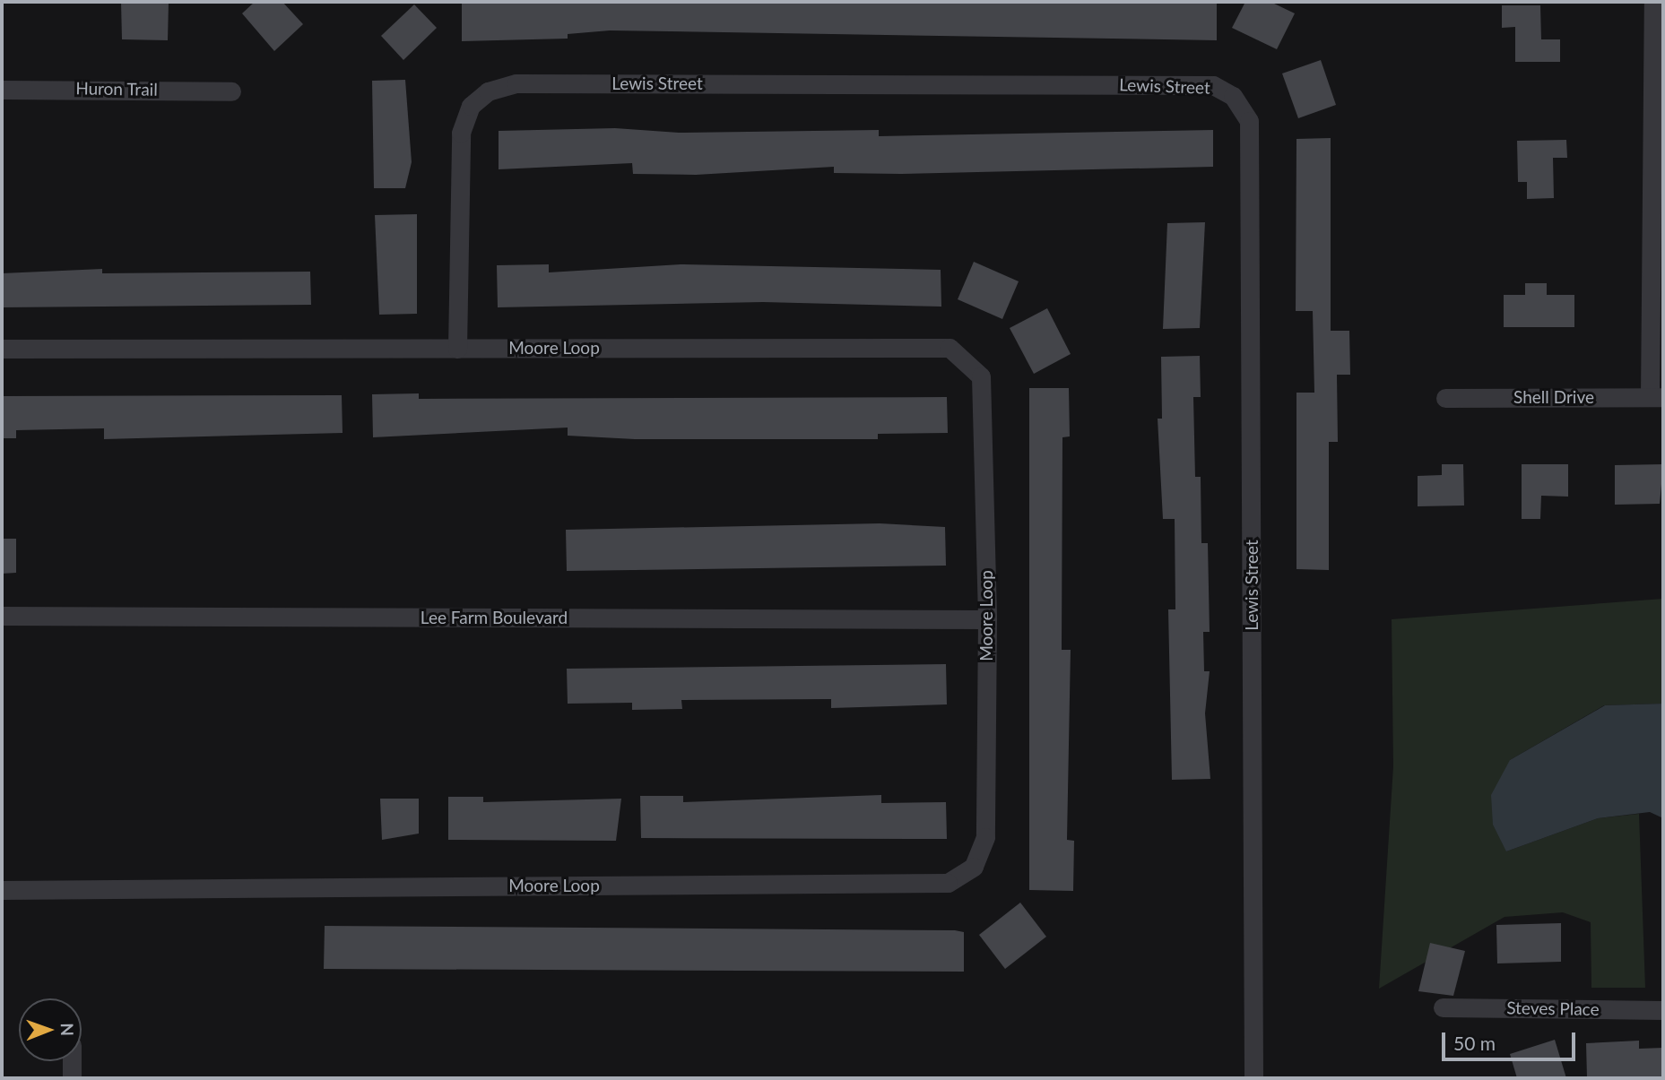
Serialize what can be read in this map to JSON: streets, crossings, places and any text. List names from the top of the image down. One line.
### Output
{"streets":{"street":["Lewis Street","Huron Trail","Moore Loop","Shell Drive","Lee Farm Boulevard","Steves Place"]},"crossings":[["Lewis Street","Moore Loop"],["Moore Loop","Lee Farm Boulevard"]],"scale_bar":"50 m","north":"right"}
